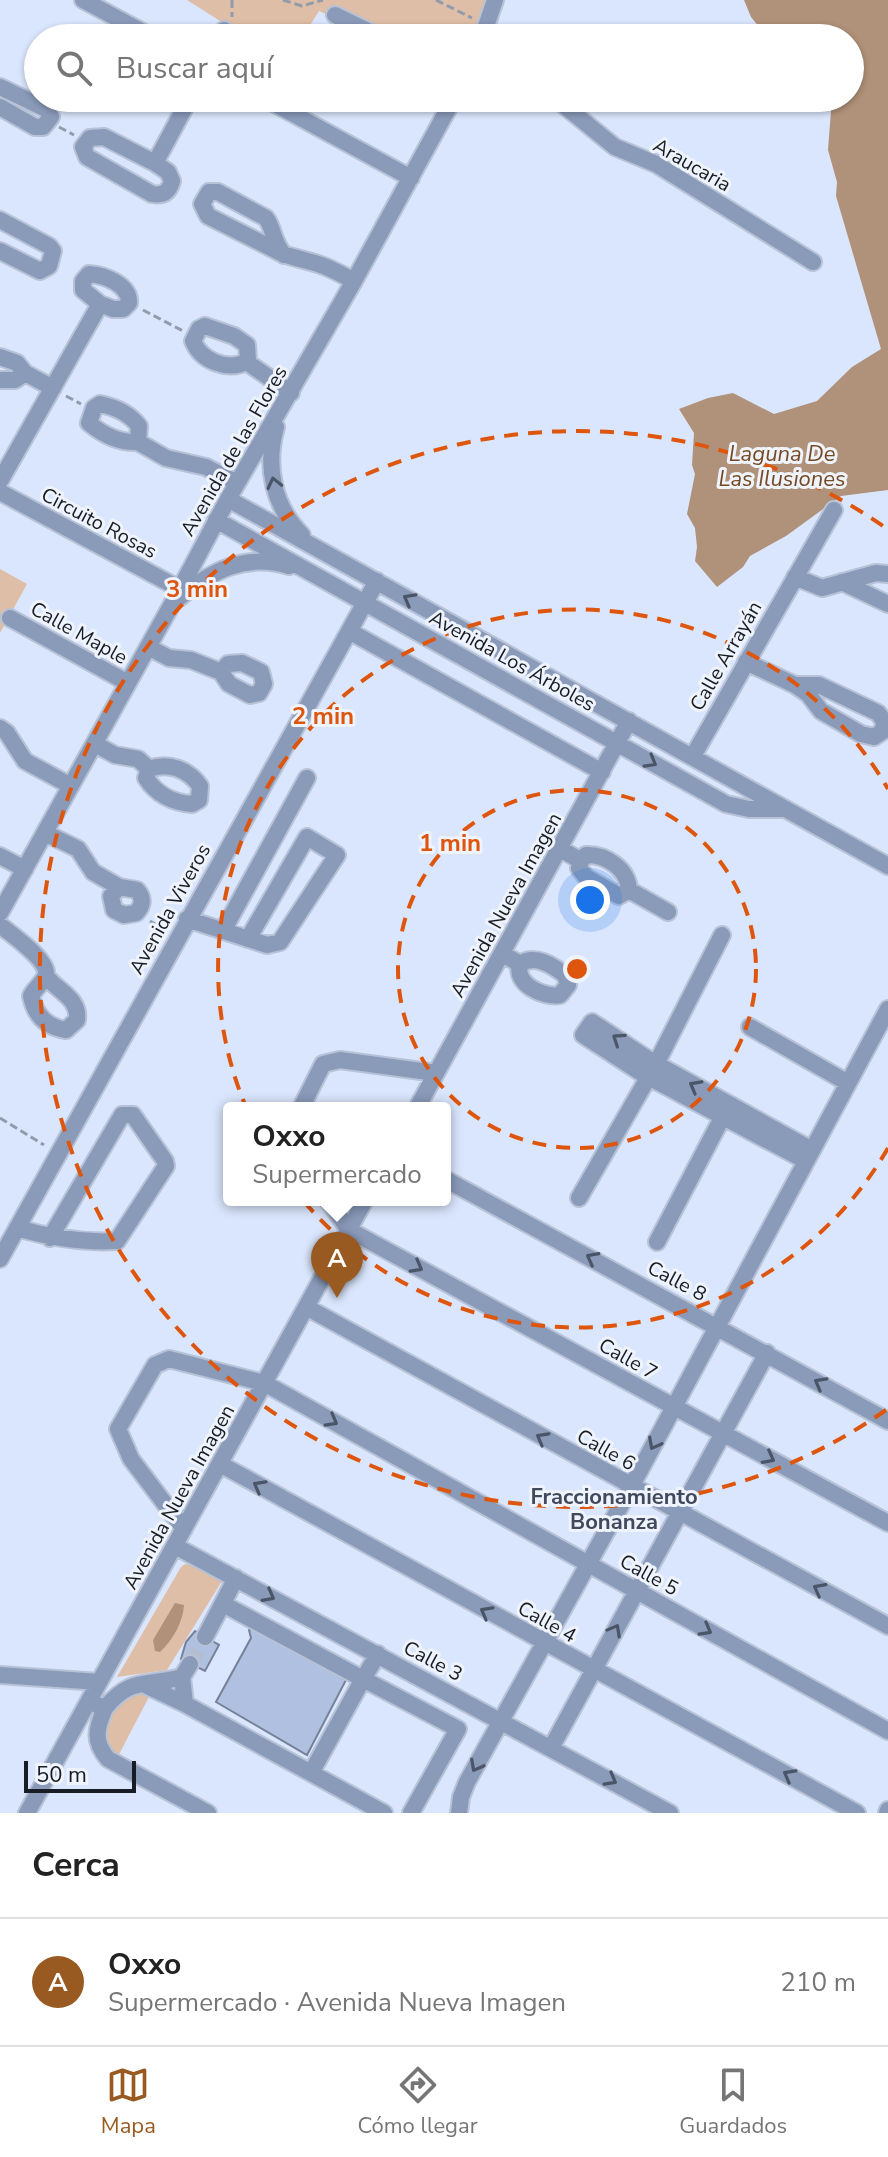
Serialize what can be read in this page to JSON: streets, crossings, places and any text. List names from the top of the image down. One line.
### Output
{"streets":{"street":["Araucaria","Avenida de las Flores","Circuito Rosas","Calle Maple","Calle Arrayán","Avenida Los Árboles","Avenida Nueva Imagen","Avenida Viveros","Calle 8","Calle 7","Calle 6","Calle 5","Calle 4","Calle 3"]},"crossings":[["Avenida de las Flores","Circuito Rosas"],["Avenida de las Flores","Calle Maple"],["Avenida de las Flores","Avenida Los Árboles"],["Calle Arrayán","Avenida Los Árboles"],["Avenida Los Árboles","Avenida Nueva Imagen"],["Avenida Los Árboles","Avenida Viveros"],["Avenida Nueva Imagen","Calle 7"],["Avenida Nueva Imagen","Calle 6"],["Avenida Nueva Imagen","Calle 5"],["Avenida Nueva Imagen","Calle 4"],["Avenida Nueva Imagen","Calle 3"]],"one_way":["Calle 8","Calle 7","Calle 6","Calle 5","Calle 4"],"districts":["Fraccionamiento Bonanza"],"water":["Laguna De Las Ilusiones"],"scale_bar":"50 m","page":{"search":"Buscar aquí","popup":["Oxxo","Supermercado"],"pins":"A","scale":"50 m","heading":"Cerca","list":[{"mark":"A","name":"Oxxo","note":"Supermercado · Avenida Nueva Imagen","value":"210 m"}],"nav":["Mapa","Cómo llegar","Guardados"]},"rings":["3 min","2 min","1 min"]}
